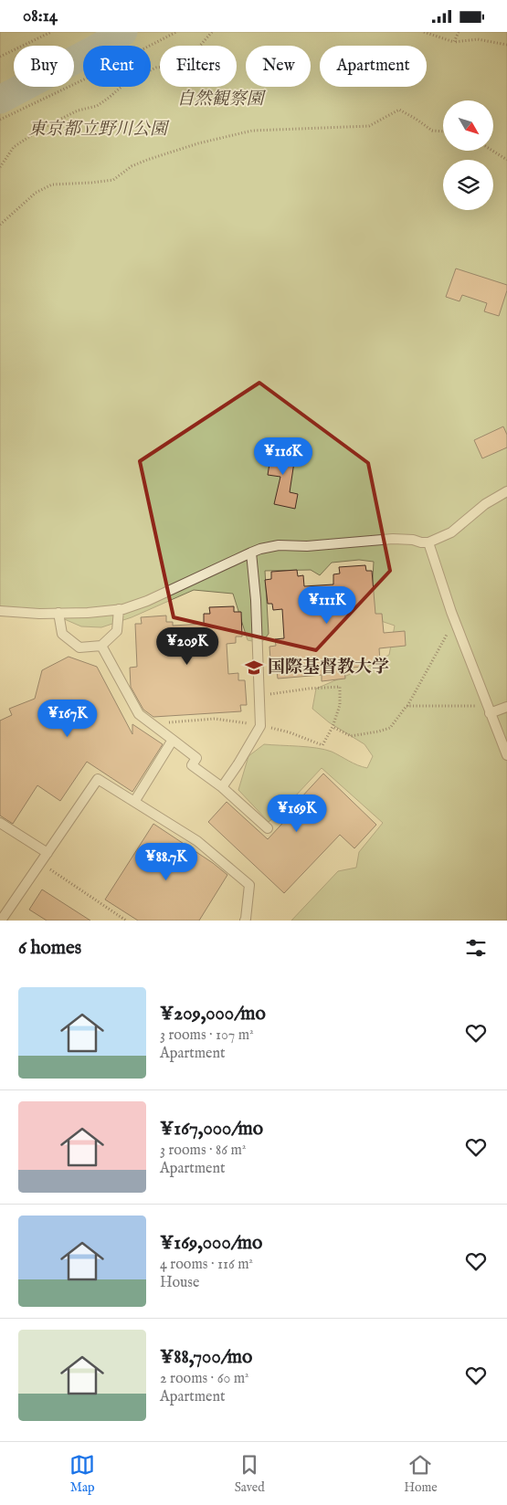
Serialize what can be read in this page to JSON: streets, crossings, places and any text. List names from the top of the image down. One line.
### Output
{"parks":["自然観察園","東京都立野川公園"],"places":{"school or university":["国際基督教大学"]},"north":"bottom right","page":{"status":"08:14","chip":["Buy","Rent","Filters","New","Apartment"],"price":["¥116K","¥111K","¥209K","¥167K","¥169K","¥88.7K"],"heading":"6 homes","list":[{"name":"¥209,000/mo","note":"3 rooms · 107 m² · Apartment"},{"name":"¥167,000/mo","note":"3 rooms · 86 m² · Apartment"},{"name":"¥169,000/mo","note":"4 rooms · 116 m² · House"},{"name":"¥88,700/mo","note":"2 rooms · 60 m² · Apartment"}],"tabs":["Map","Saved","Home"]}}
